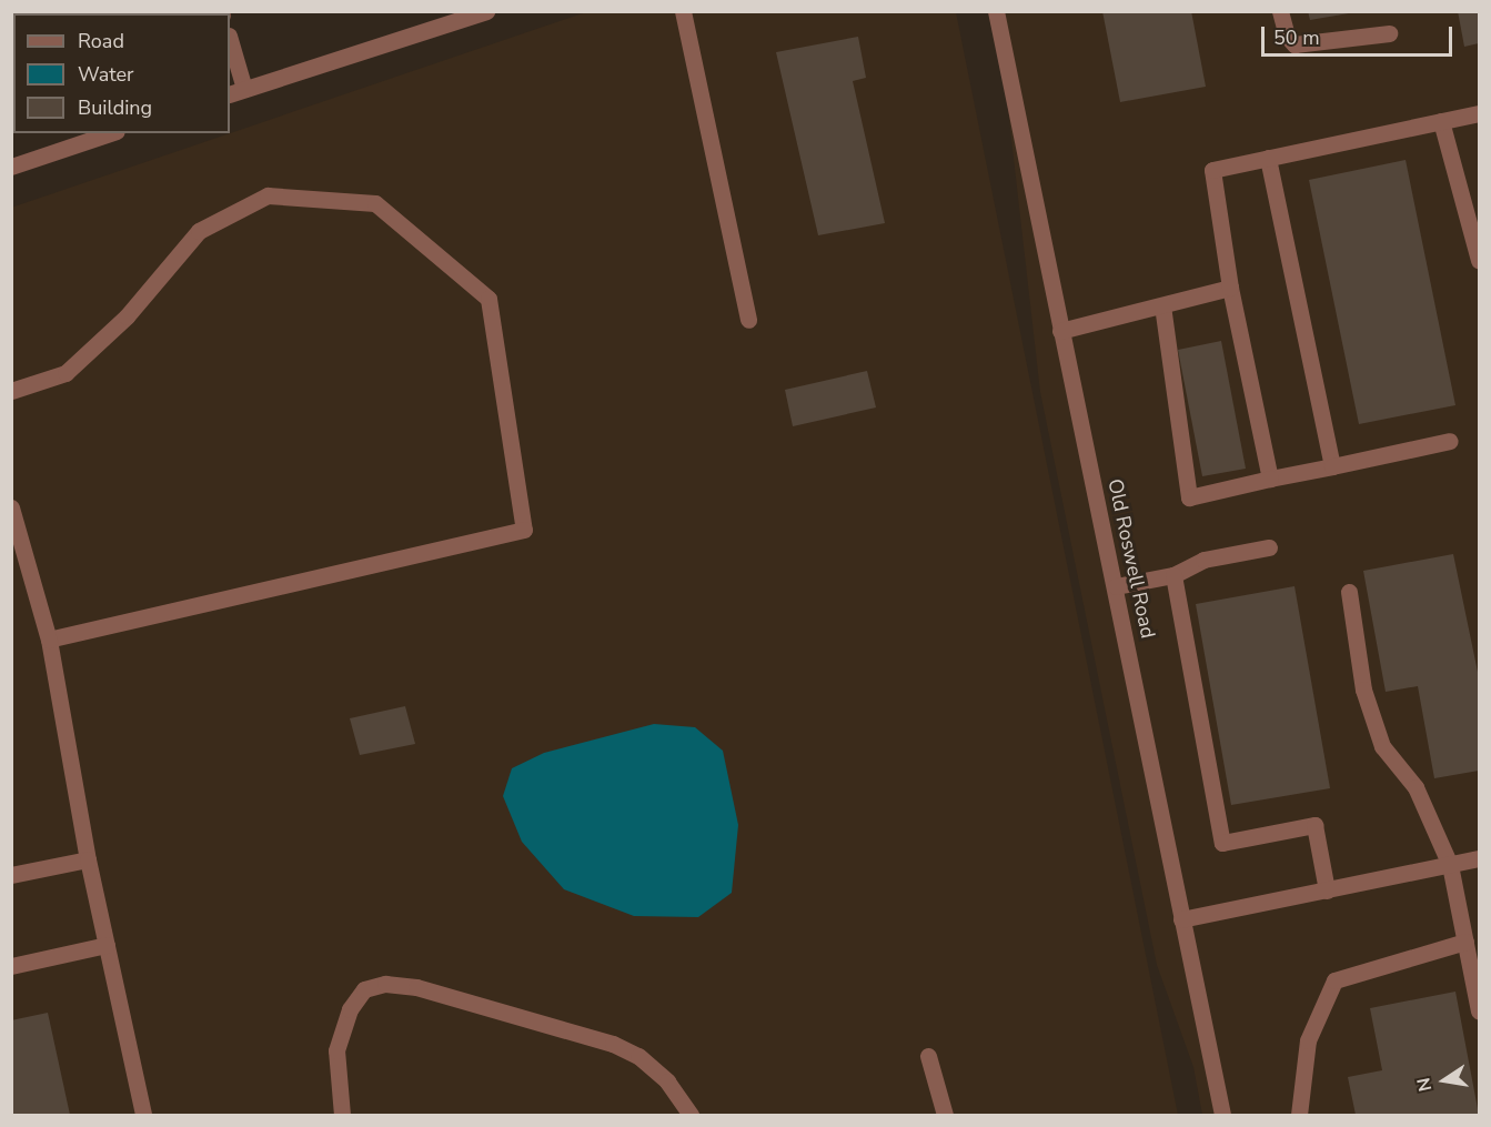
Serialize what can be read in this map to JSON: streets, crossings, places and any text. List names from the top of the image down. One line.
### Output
{"streets":{"street":["Old Roswell Road"]},"legend":["Road","Water","Building"],"scale_bar":"50 m","north":"left"}
